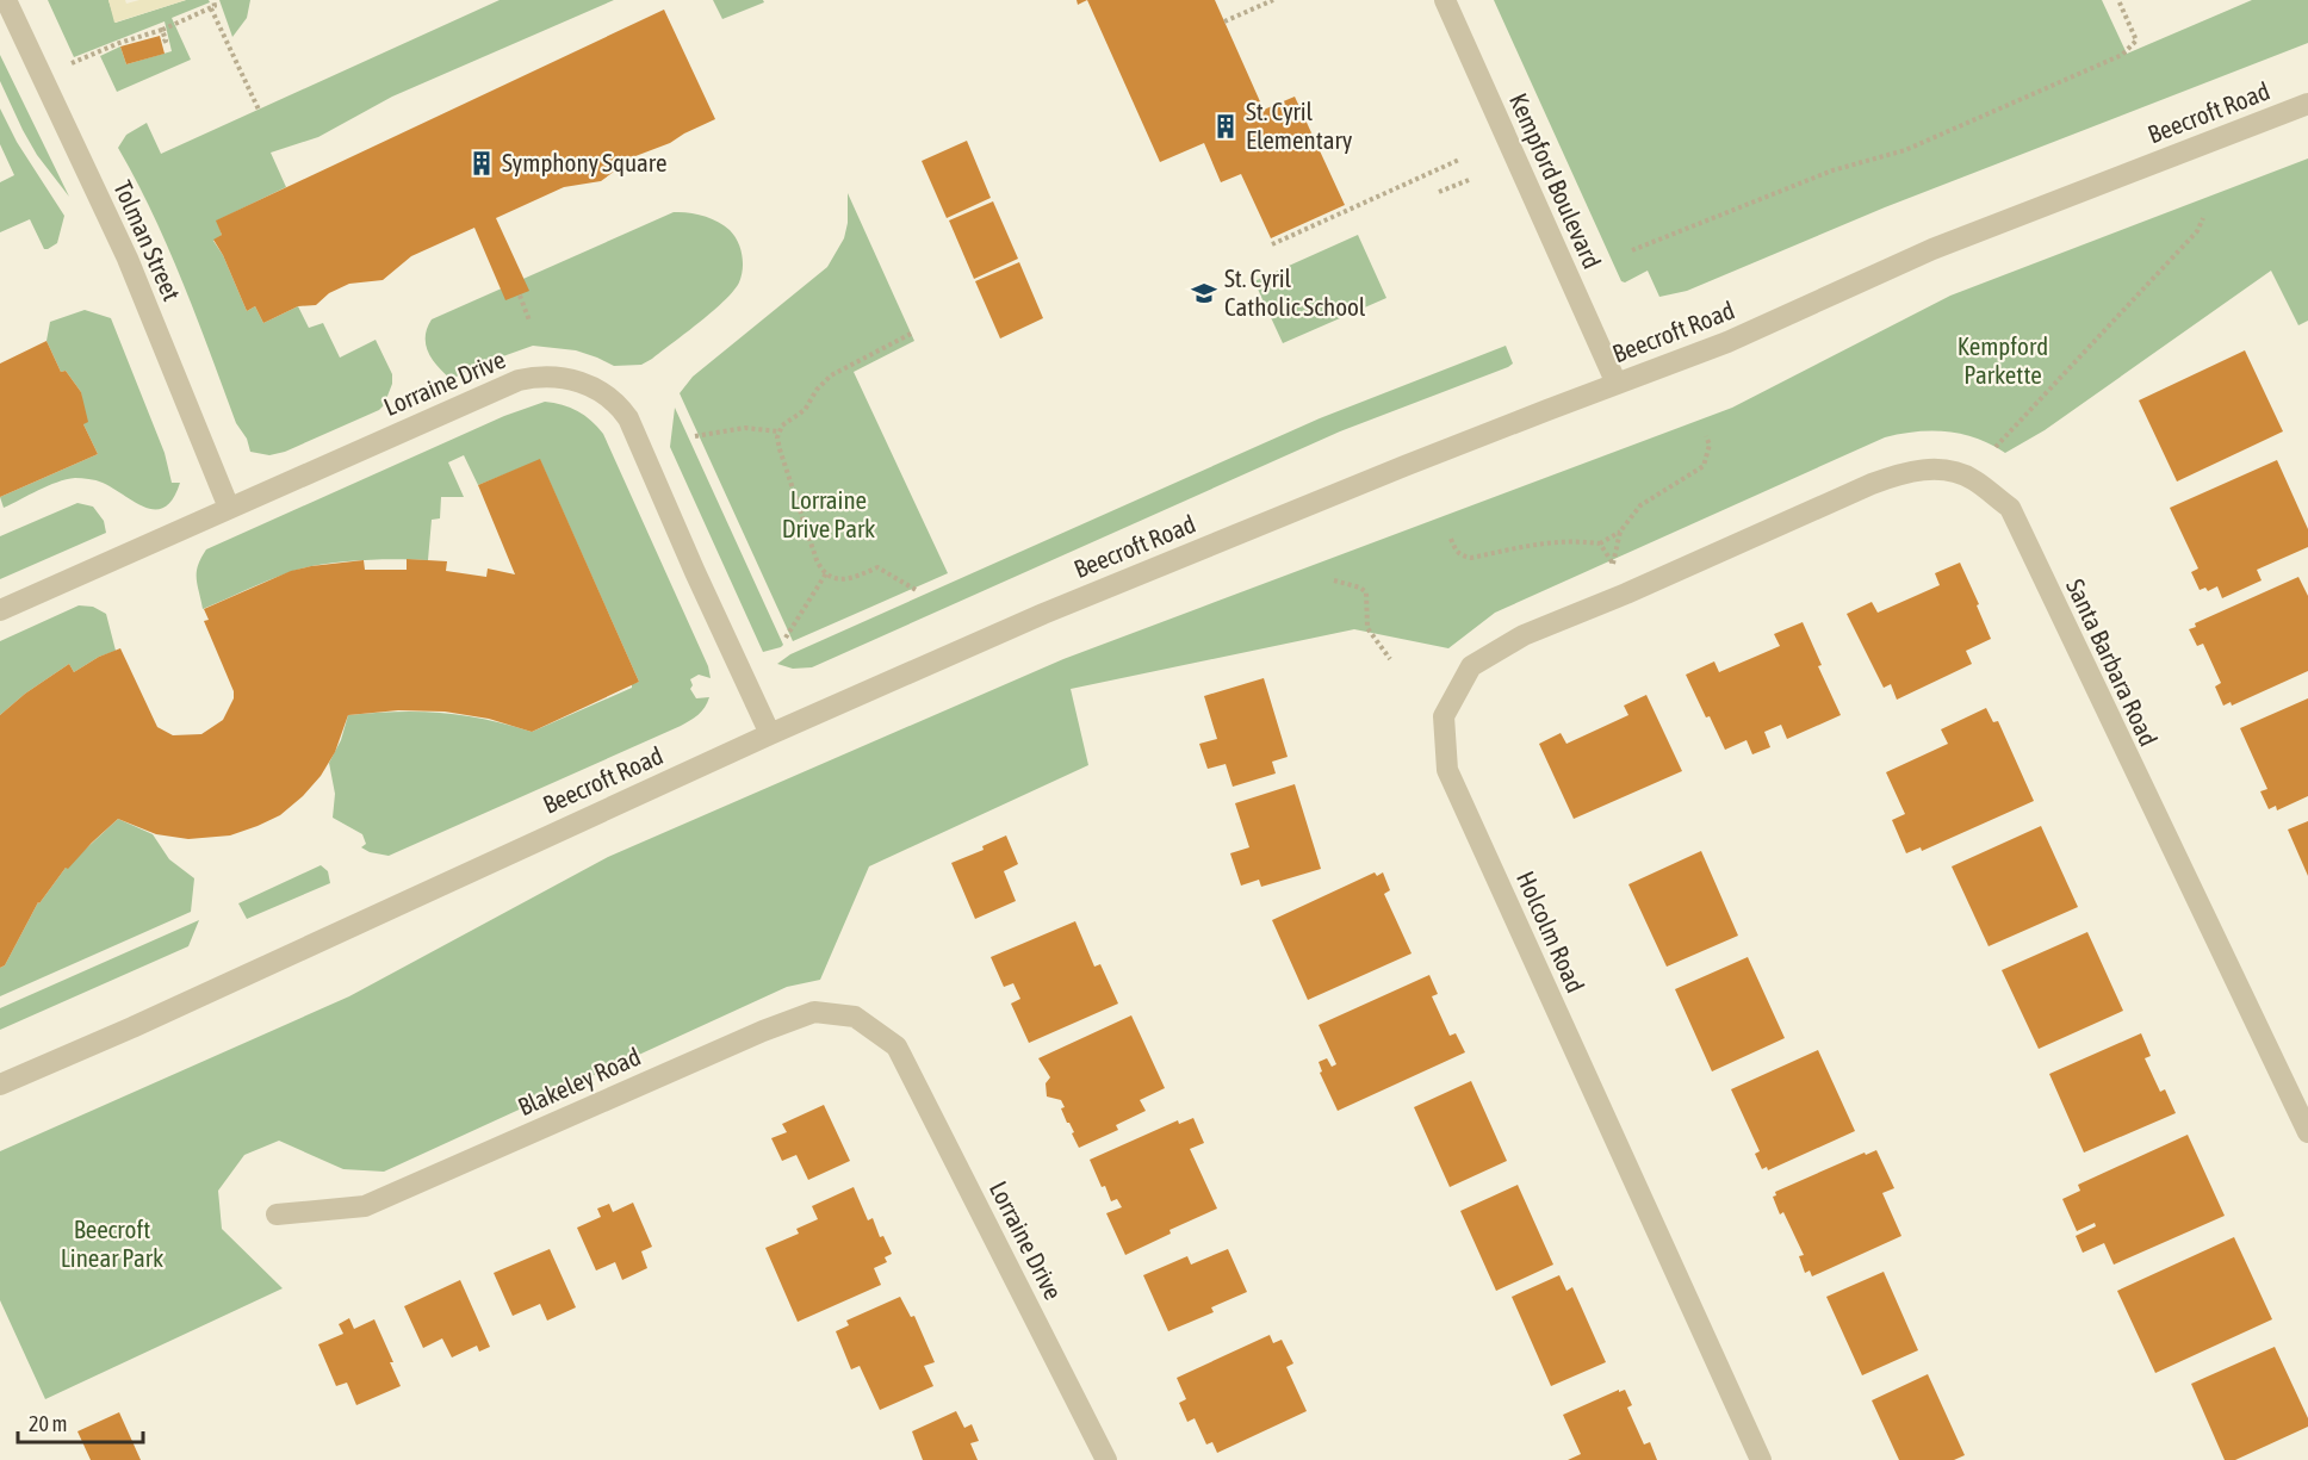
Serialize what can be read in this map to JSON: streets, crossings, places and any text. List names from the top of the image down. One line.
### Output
{"streets":{"street":["Beecroft Road","Kempford Boulevard","Tolman Street","Lorraine Drive","Santa Barbara Road","Holcolm Road","Blakeley Road"]},"crossings":[["Beecroft Road","Kempford Boulevard"],["Beecroft Road","Lorraine Drive"],["Tolman Street","Lorraine Drive"],["Lorraine Drive","Blakeley Road"],["Santa Barbara Road","Holcolm Road"]],"parks":["Kempford Parkette","Lorraine Drive Park","Beecroft Linear Park"],"places":{"building":["St. Cyril Elementary","Symphony Square"],"school or university":["St. Cyril Catholic School"]},"scale_bar":"20 m"}
